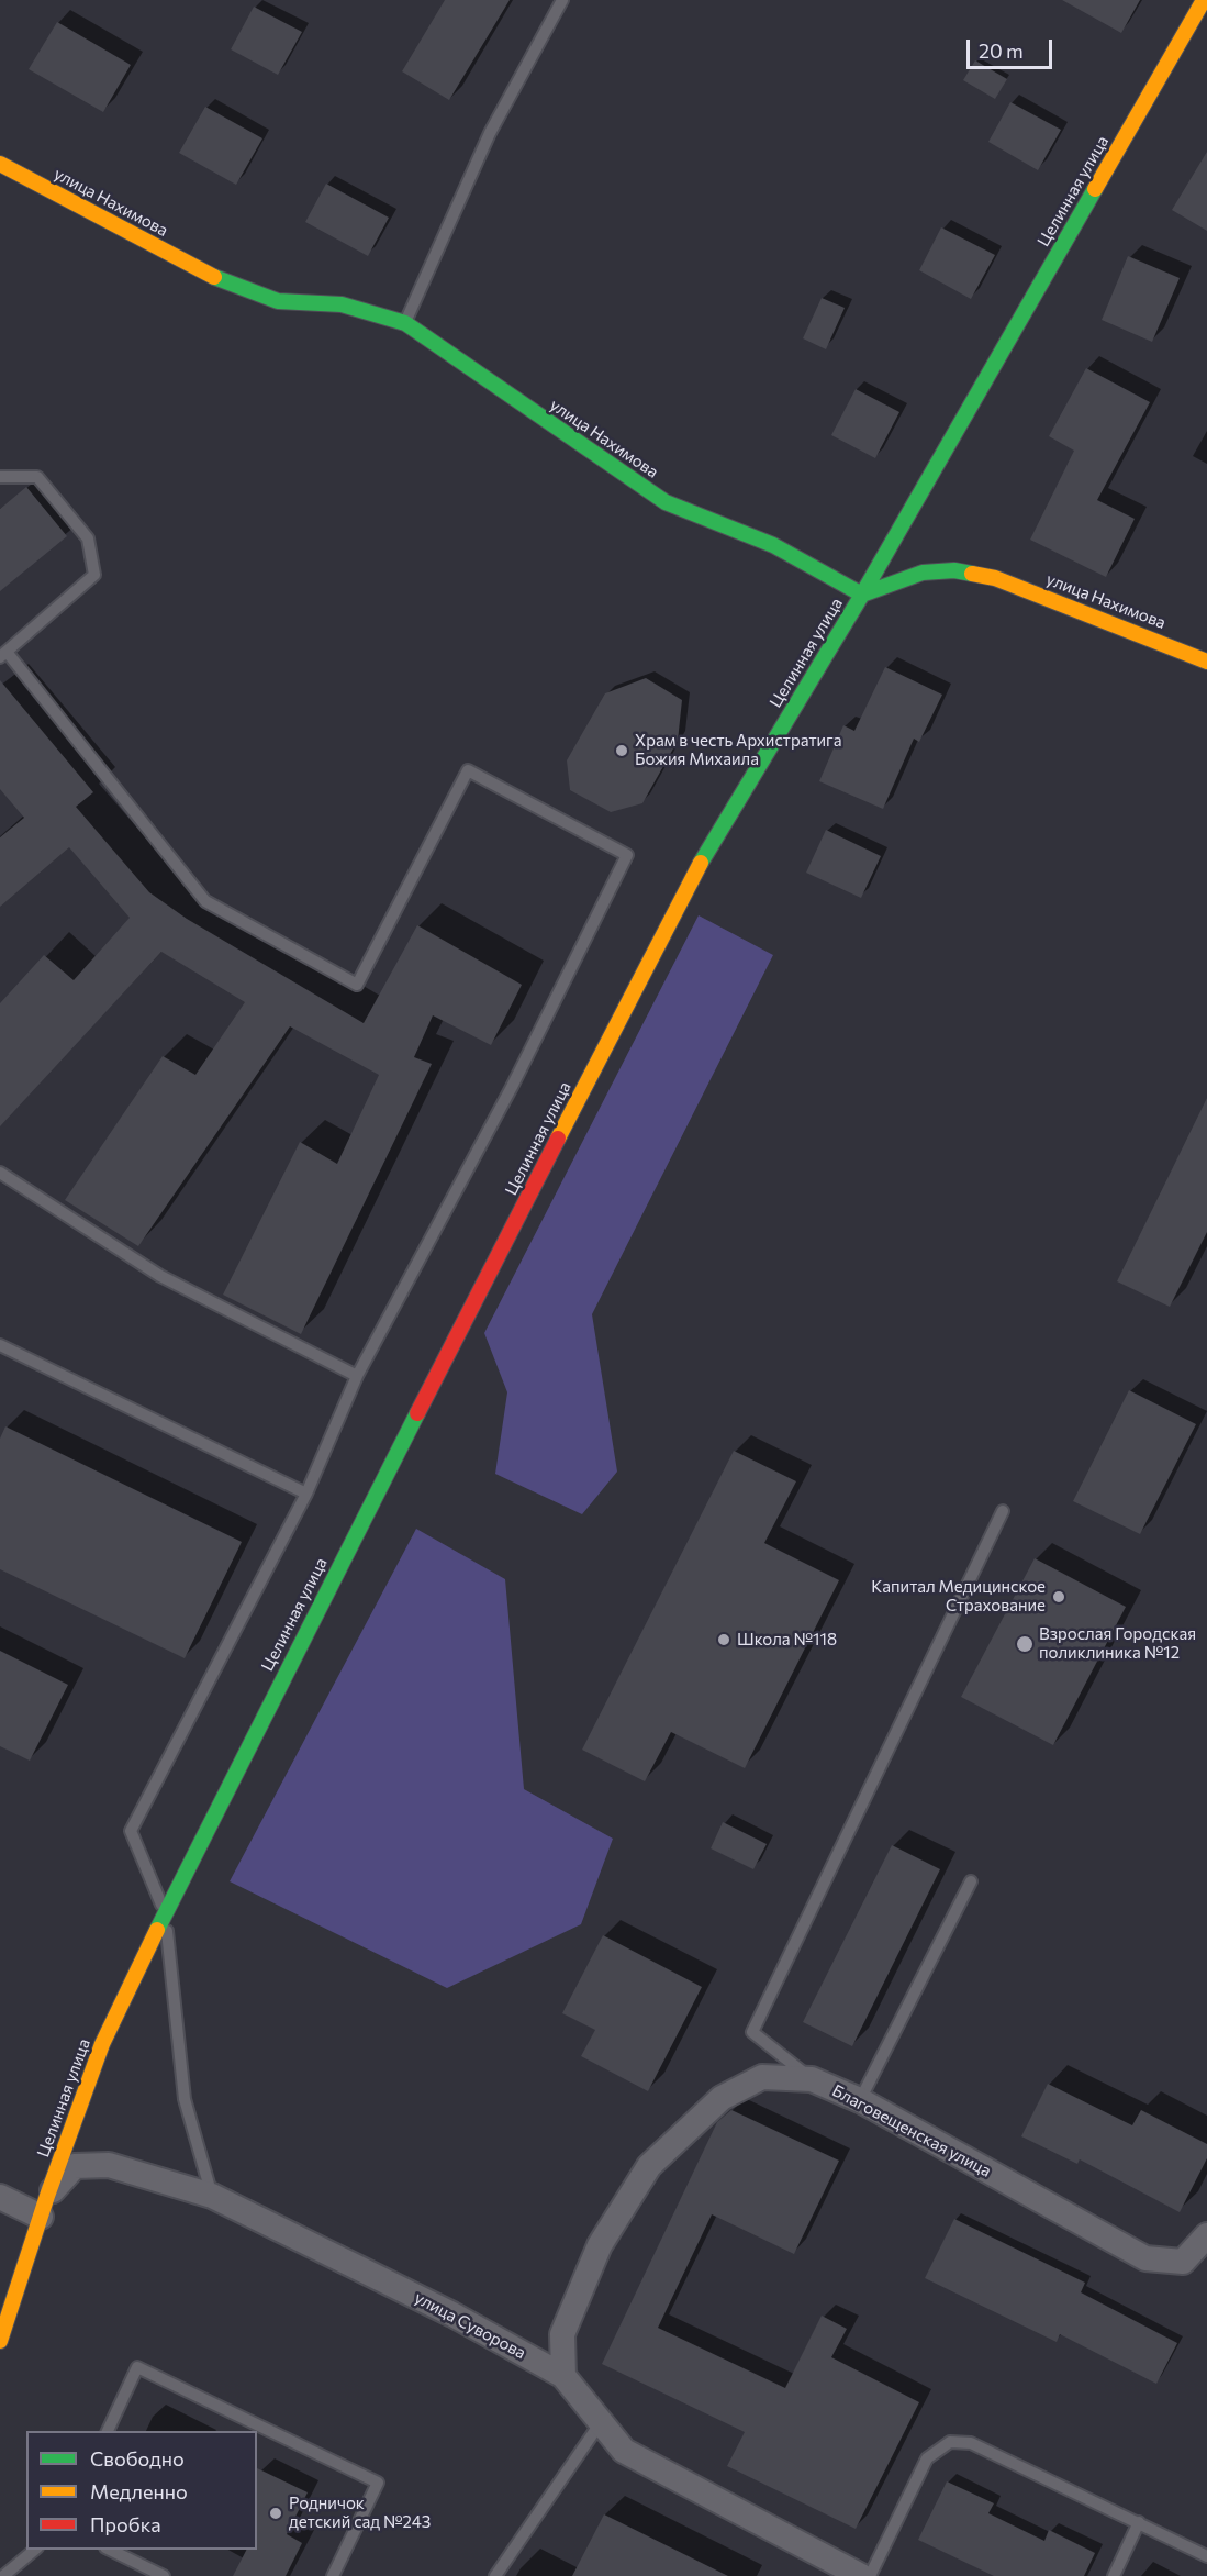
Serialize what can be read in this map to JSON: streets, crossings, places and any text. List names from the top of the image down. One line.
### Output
{"streets":{"street":["Целинная улица","улица Нахимова","Благовещенская улица","улица Суворова"]},"crossings":[["Целинная улица","улица Нахимова"],["Целинная улица","улица Суворова"],["Благовещенская улица","улица Суворова"]],"places":["Храм в честь Архистратига Божия Михаила","Капитал Медицинское Страхование","Школа №118","Взрослая Городская поликлиника №12","Родничок детский сад №243"],"legend":["Свободно","Медленно","Пробка"],"scale_bar":"20 m"}
